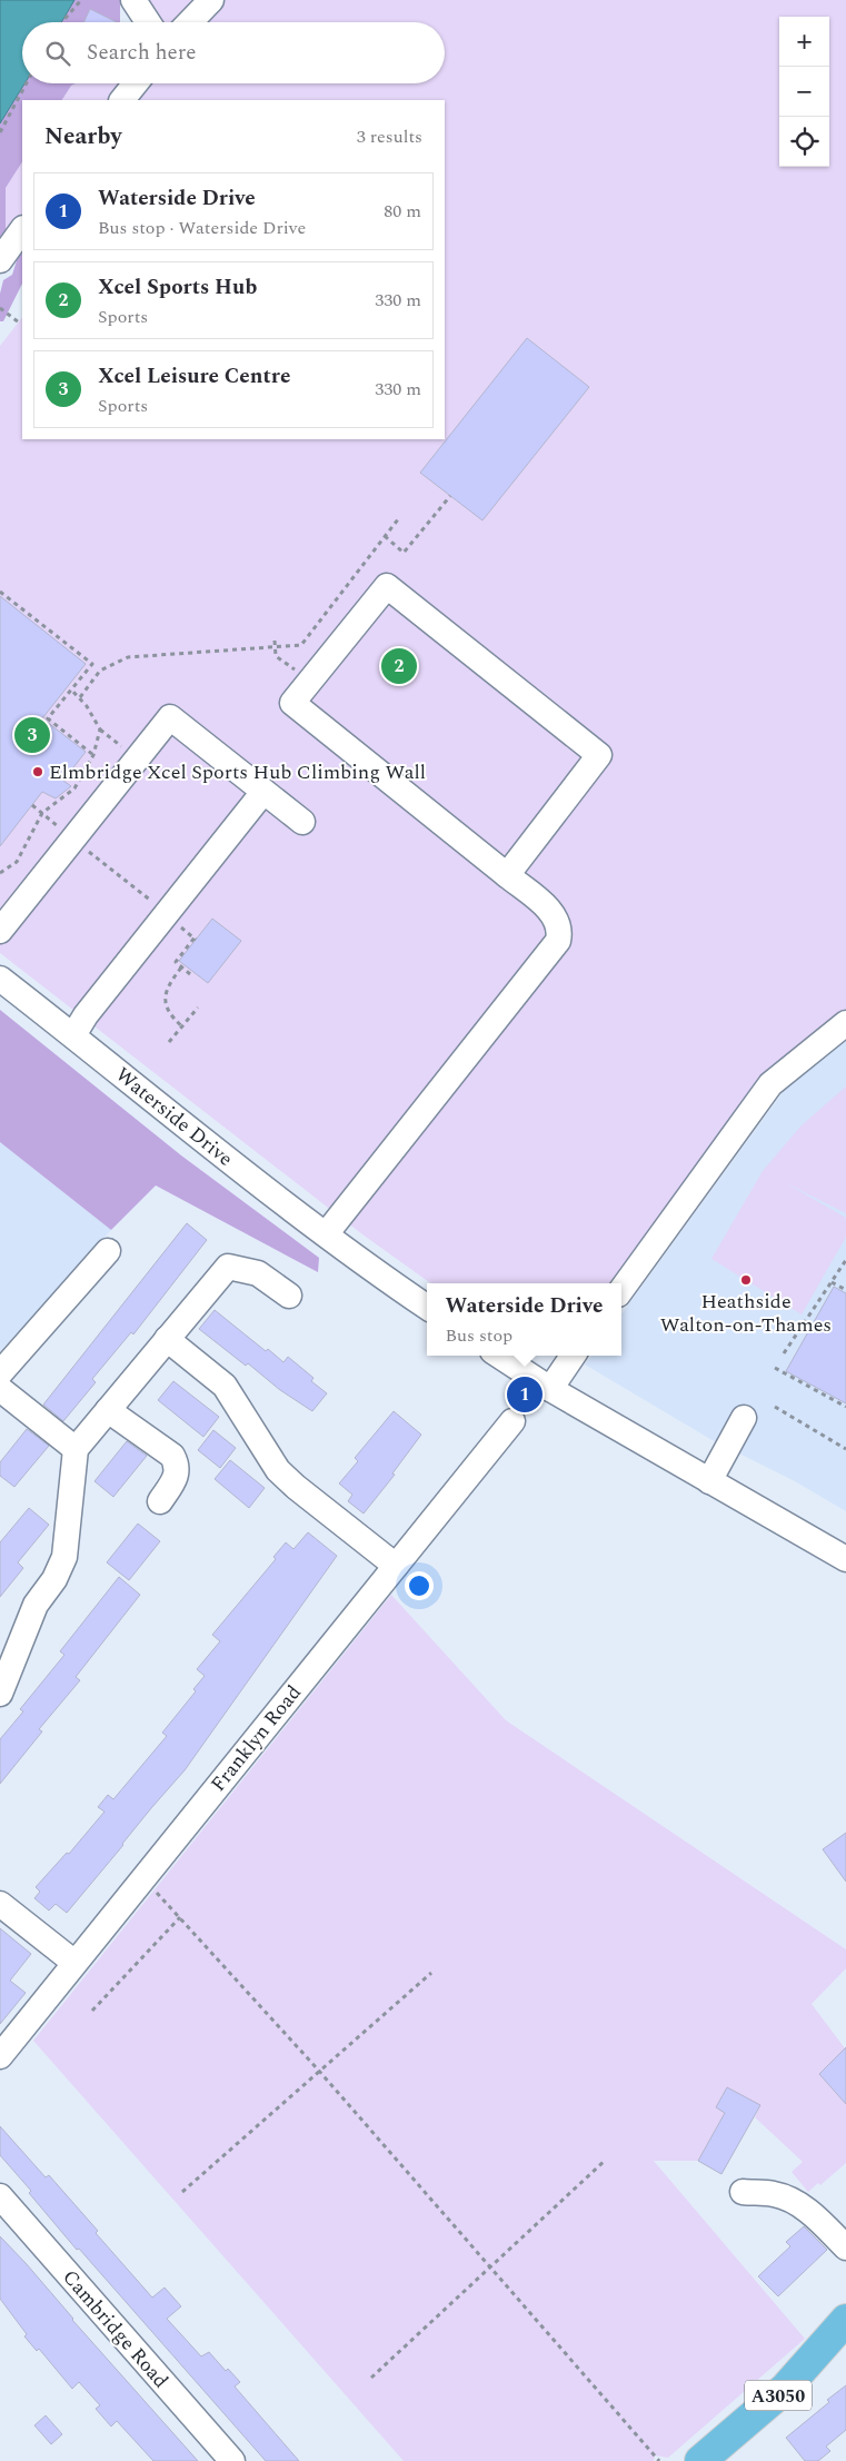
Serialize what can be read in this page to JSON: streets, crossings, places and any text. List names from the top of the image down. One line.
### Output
{"streets":{"main road":["A3050"],"street":["Waterside Drive","Franklyn Road","Cambridge Road"]},"places":["Elmbridge Xcel Sports Hub Climbing Wall","Heathside Walton-on-Thames"],"page":{"map_buttons":["+","−"],"search":"Search here","heading":["Nearby","3 results"],"list":[{"mark":"1","name":"Waterside Drive","note":"Bus stop · Waterside Drive","value":"80 m"},{"mark":"2","name":"Xcel Sports Hub","note":"Sports","value":"330 m"},{"mark":"3","name":"Xcel Leisure Centre","note":"Sports","value":"330 m"}],"pins":["2","3","1"],"popup":["Waterside Drive","Bus stop"]}}
